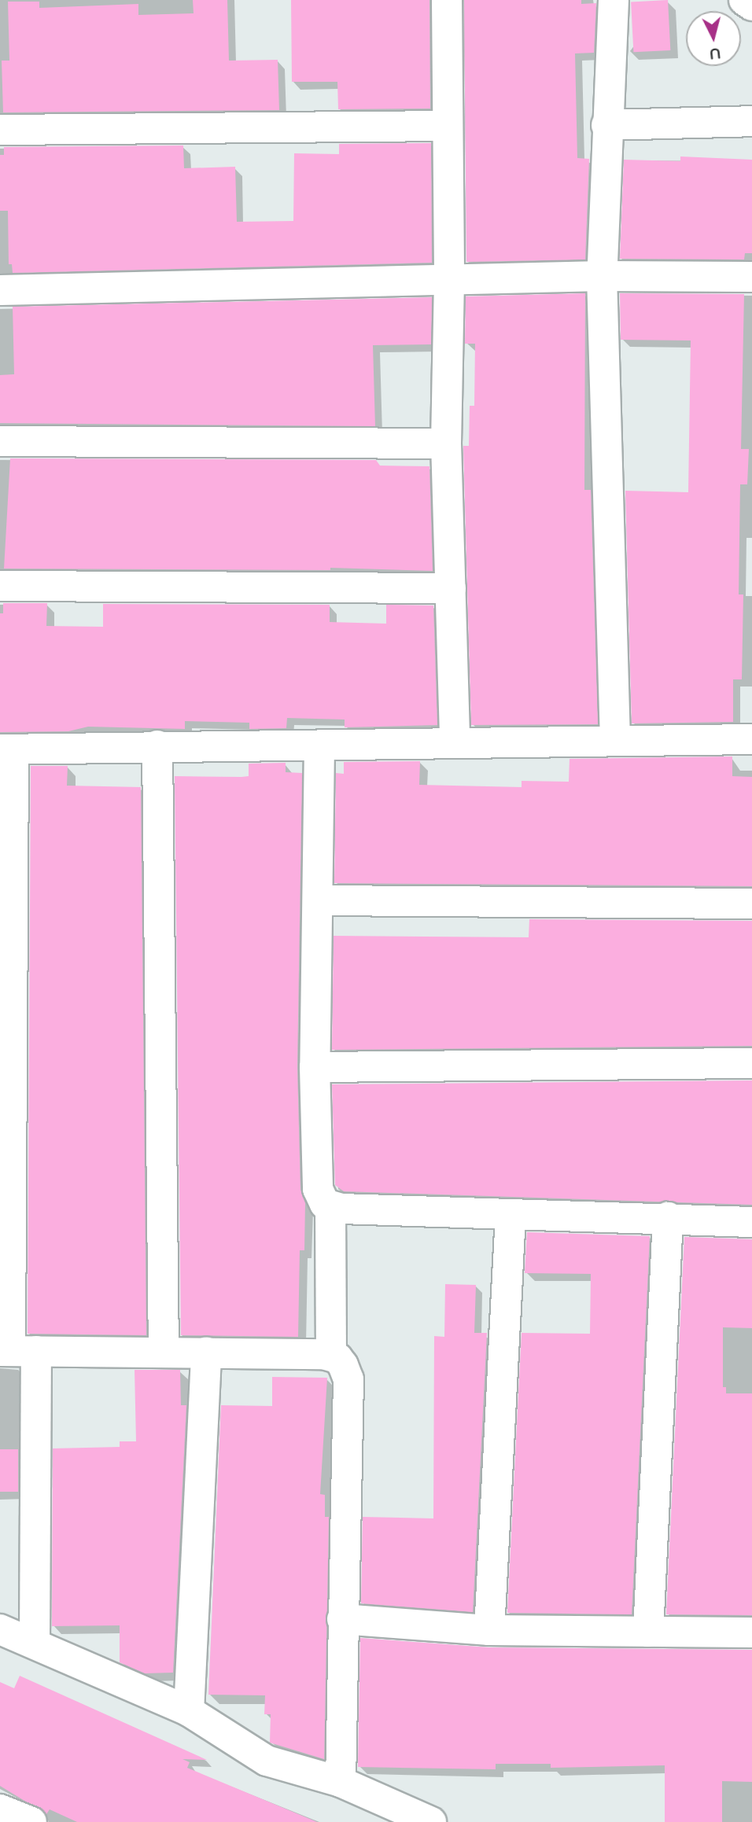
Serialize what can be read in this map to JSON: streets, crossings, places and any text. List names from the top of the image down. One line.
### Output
{"north":"bottom"}
